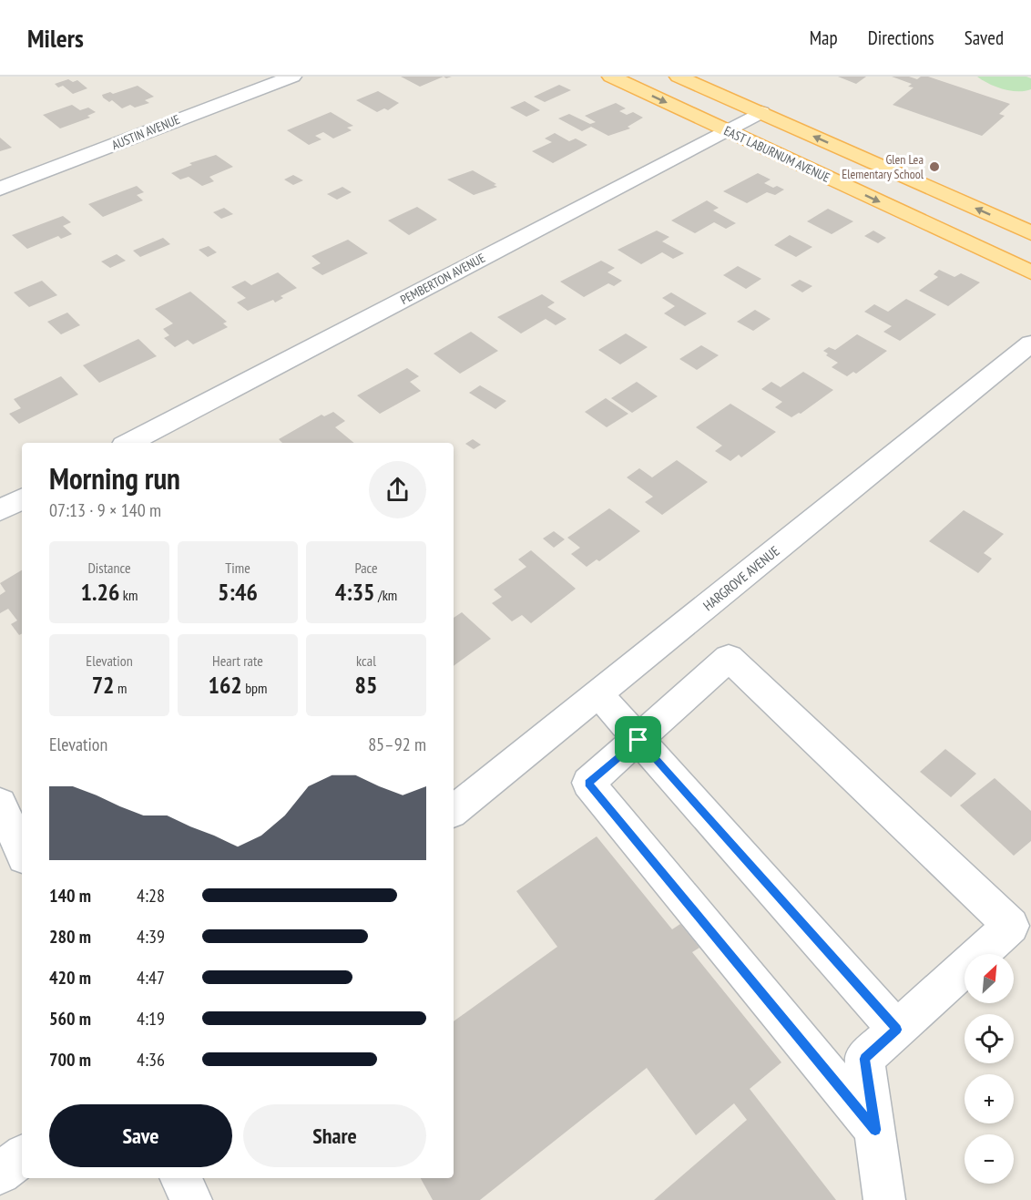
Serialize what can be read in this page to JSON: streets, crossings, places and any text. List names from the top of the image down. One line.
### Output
{"streets":{"main road":["EAST LABURNUM AVENUE"],"street":["AUSTIN AVENUE","PEMBERTON AVENUE","HARGROVE AVENUE"]},"crossings":[["EAST LABURNUM AVENUE","PEMBERTON AVENUE"]],"places":["Glen Lea Elementary School"],"north":"top right","page":{"header":"Milers","nav":["Map","Directions","Saved"],"heading":["Morning run","07:13 · 9 × 140 m"],"stats":[["Distance","1.26 km"],["Time","5:46"],["Pace","4:35 /km"],["Elevation","72 m"],["Heart rate","162 bpm"],["kcal","85"]],"chart":["Elevation","85–92 m"],"list":[{"name":"140 m","note":"4:28"},{"name":"280 m","note":"4:39"},{"name":"420 m","note":"4:47"},{"name":"560 m","note":"4:19"},{"name":"700 m","note":"4:36"}],"map_buttons":["+","−"],"buttons":["Save","Share"]}}
